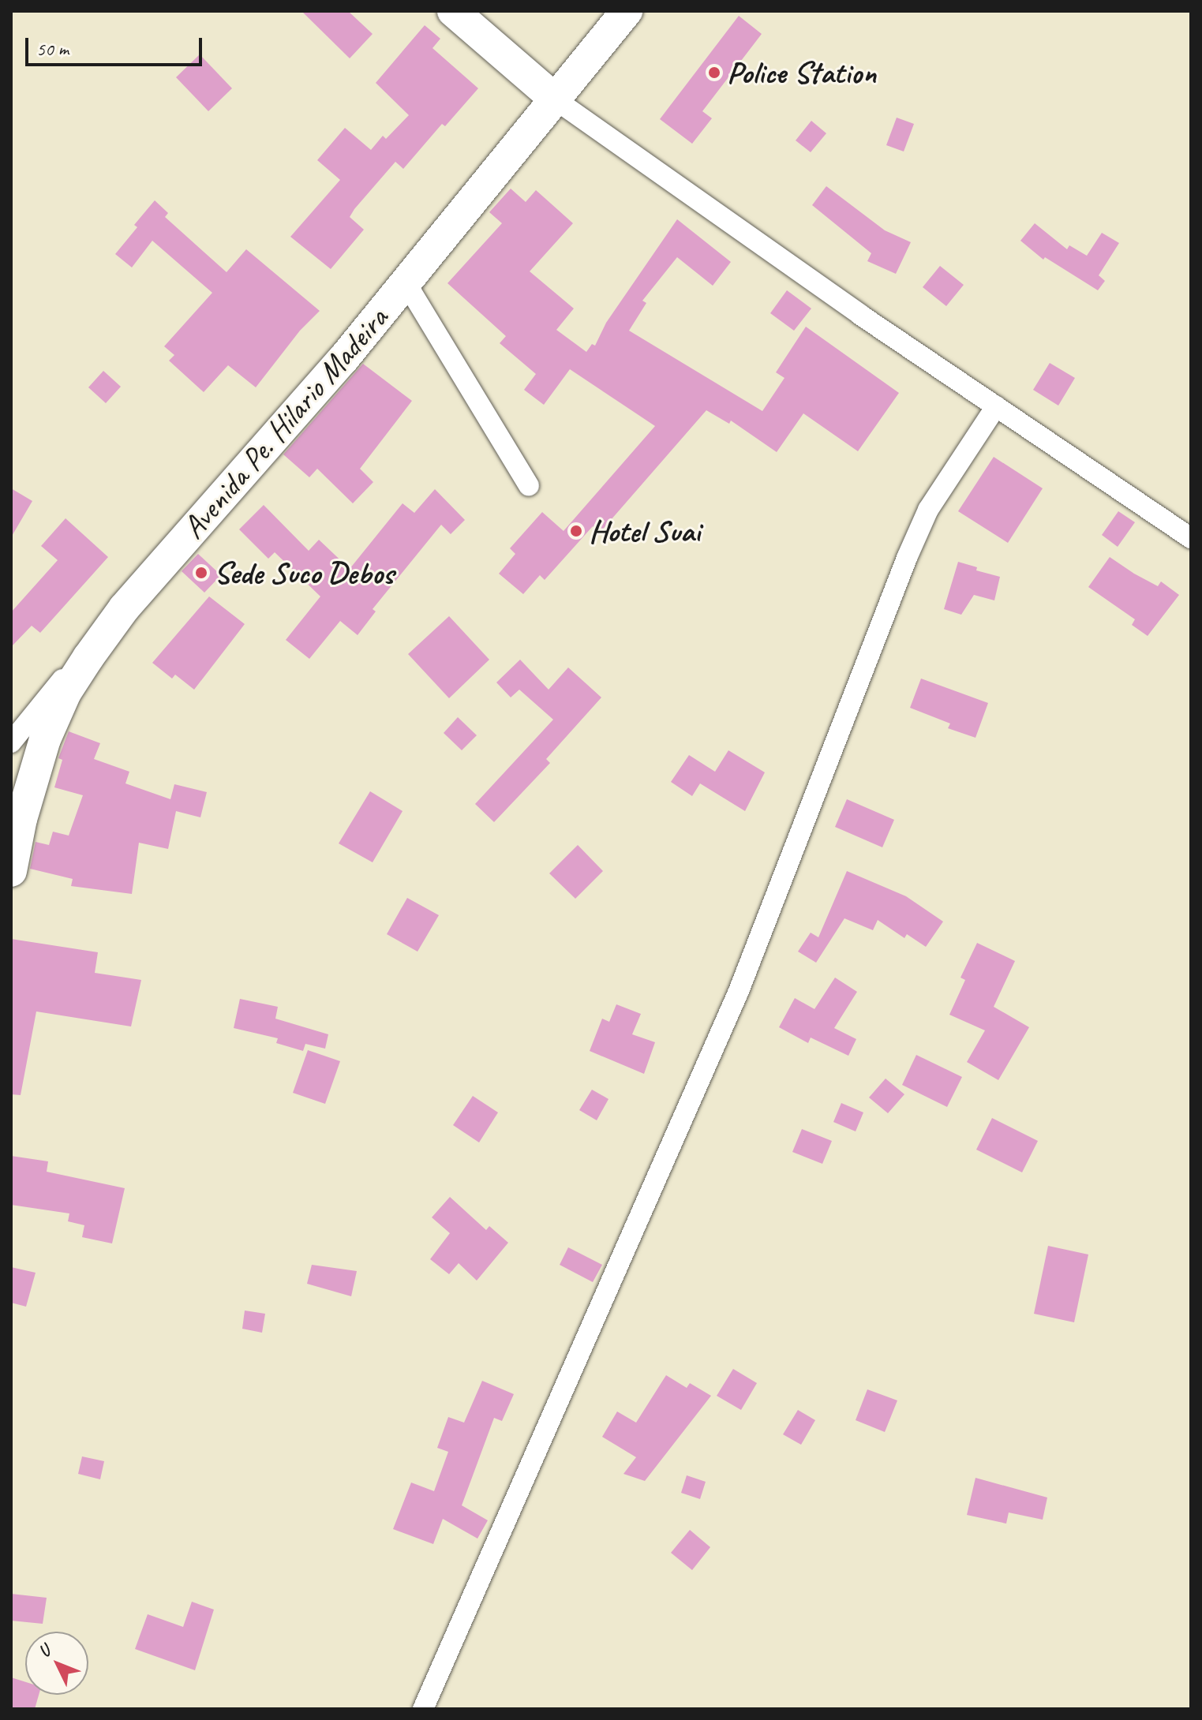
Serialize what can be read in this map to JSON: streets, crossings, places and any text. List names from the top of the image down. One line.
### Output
{"streets":{"main road":["Avenida Pe. Hilario Madeira"]},"places":["Police Station","Hotel Suai","Sede Suco Debos"],"scale_bar":"50 m","north":"top left"}
